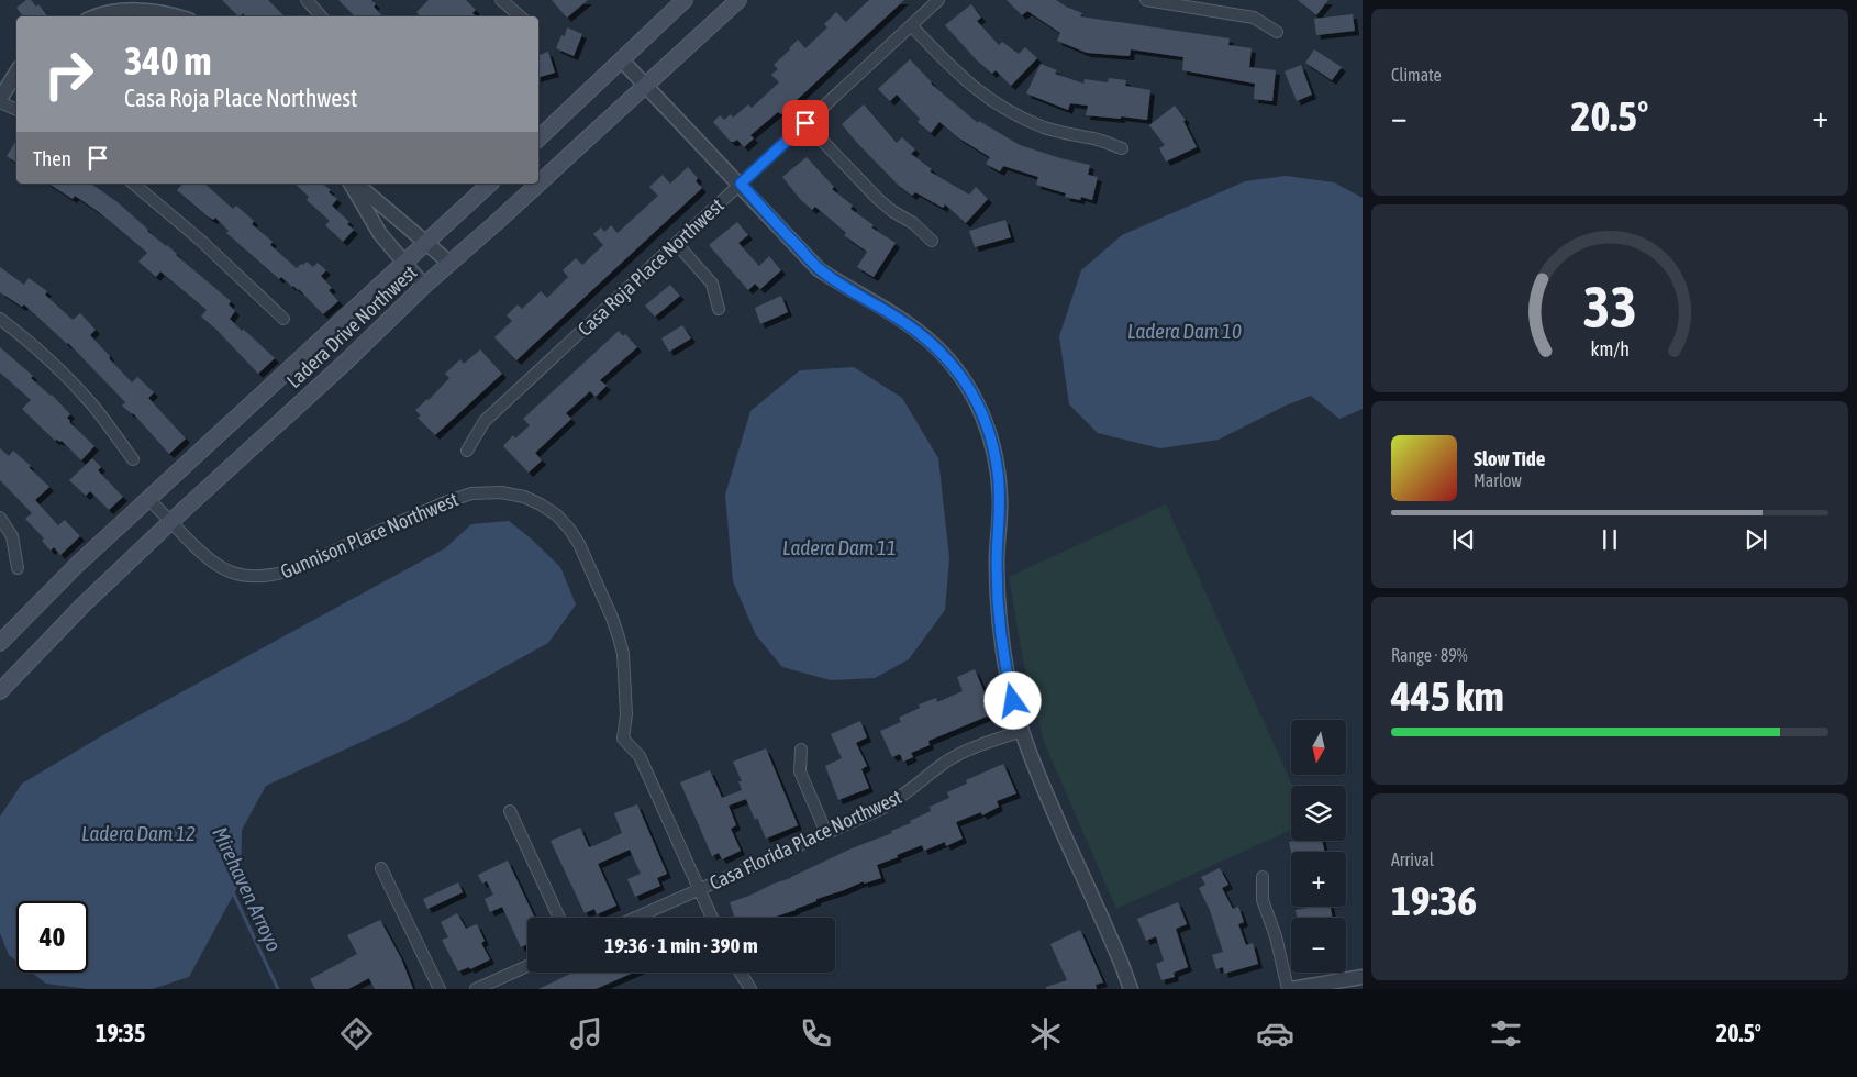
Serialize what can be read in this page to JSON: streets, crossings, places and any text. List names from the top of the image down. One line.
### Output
{"streets":{"main road":["Ladera Drive Northwest"],"street":["Casa Roja Place Northwest","Gunnison Place Northwest","Casa Florida Place Northwest"]},"crossings":[["Ladera Drive Northwest","Gunnison Place Northwest"],["Gunnison Place Northwest","Casa Florida Place Northwest"]],"water":["Ladera Dam 10","Ladera Dam 11","Ladera Dam 12","Mirehaven Arroyo"],"north":"bottom","page":{"tile":["Climate",["Range · 89%","445 km"],["Arrival","19:36"]],"turn":["340 m","Casa Roja Place Northwest"],"heat":["−","20.5°","+"],"then":"Then","song":["Slow Tide","Marlow"],"map_buttons":["+","−"],"limit":"40","trip":"19:36 · 1 min · 390 m","tabs":["19:35","20.5°"],"gauge":["33","km/h"]}}
